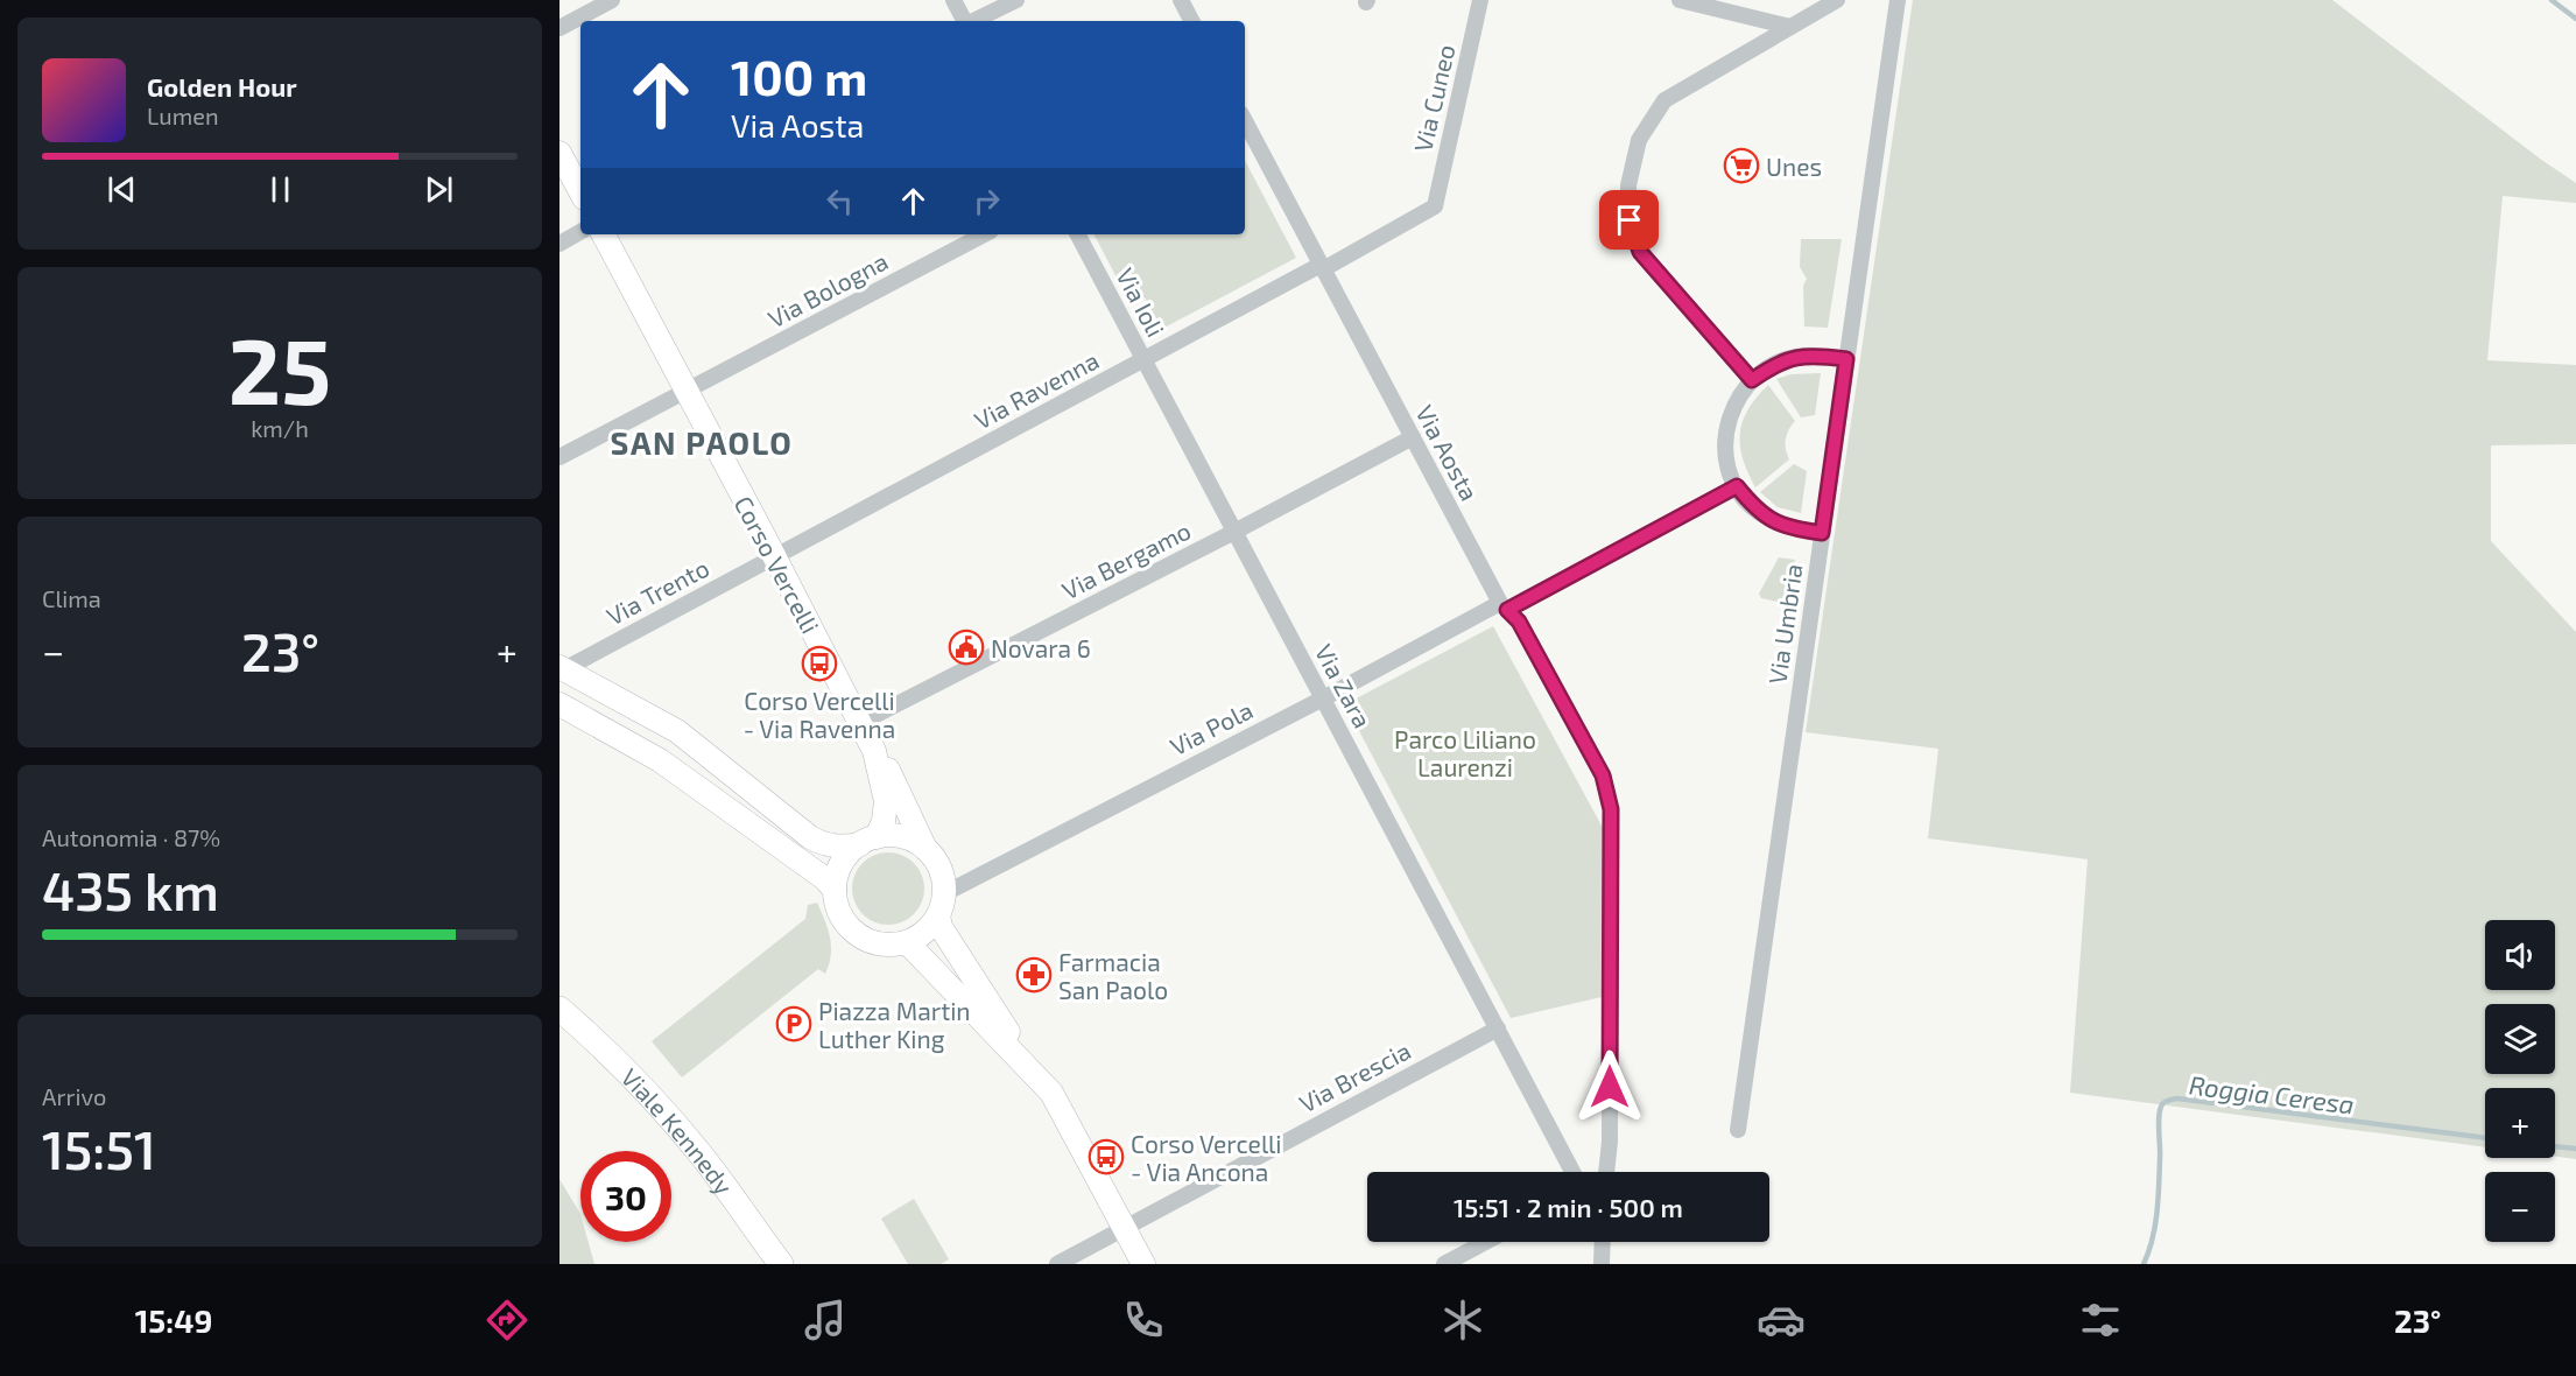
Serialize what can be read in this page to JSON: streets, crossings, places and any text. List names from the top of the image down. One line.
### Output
{"streets":{"main road":["Corso Vercelli","Viale Kennedy"],"street":["Via Cuneo","Via Bologna","Via Ioli","Via Ravenna","Via Aosta","Via Bergamo","Via Trento","Via Umbria","Via Zara","Via Pola","Via Brescia"]},"crossings":[["Via Cuneo","Via Ravenna"],["Via Bologna","Corso Vercelli"],["Via Ioli","Via Ravenna"],["Via Ioli","Via Zara"],["Via Ravenna","Via Aosta"],["Via Ravenna","Corso Vercelli"],["Via Ravenna","Via Trento"],["Via Ravenna","Via Zara"],["Via Aosta","Via Bergamo"],["Via Aosta","Via Pola"],["Via Bergamo","Corso Vercelli"],["Via Bergamo","Via Zara"],["Corso Vercelli","Via Trento"],["Corso Vercelli","Via Pola"],["Via Zara","Via Pola"],["Via Zara","Via Brescia"]],"districts":["SAN PAOLO"],"water":["Roggia Ceresa"],"parks":["Parco Liliano Laurenzi"],"places":{"supermarket":["Unes"],"public building":["Novara 6"],"bus stop":["Corso Vercelli - Via Ravenna","Corso Vercelli - Via Ancona"],"pharmacy":["Farmacia San Paolo"],"parking":["Piazza Martin Luther King"]},"page":{"turn":["100 m","Via Aosta"],"song":["Golden Hour","Lumen"],"tile":[["25","km/h"],"Clima",["Autonomia · 87%","435 km"],["Arrivo","15:51"]],"heat":["−","23°","+"],"map_buttons":["+","−"],"limit":"30","trip":"15:51 · 2 min · 500 m","tabs":["15:49","23°"]}}
